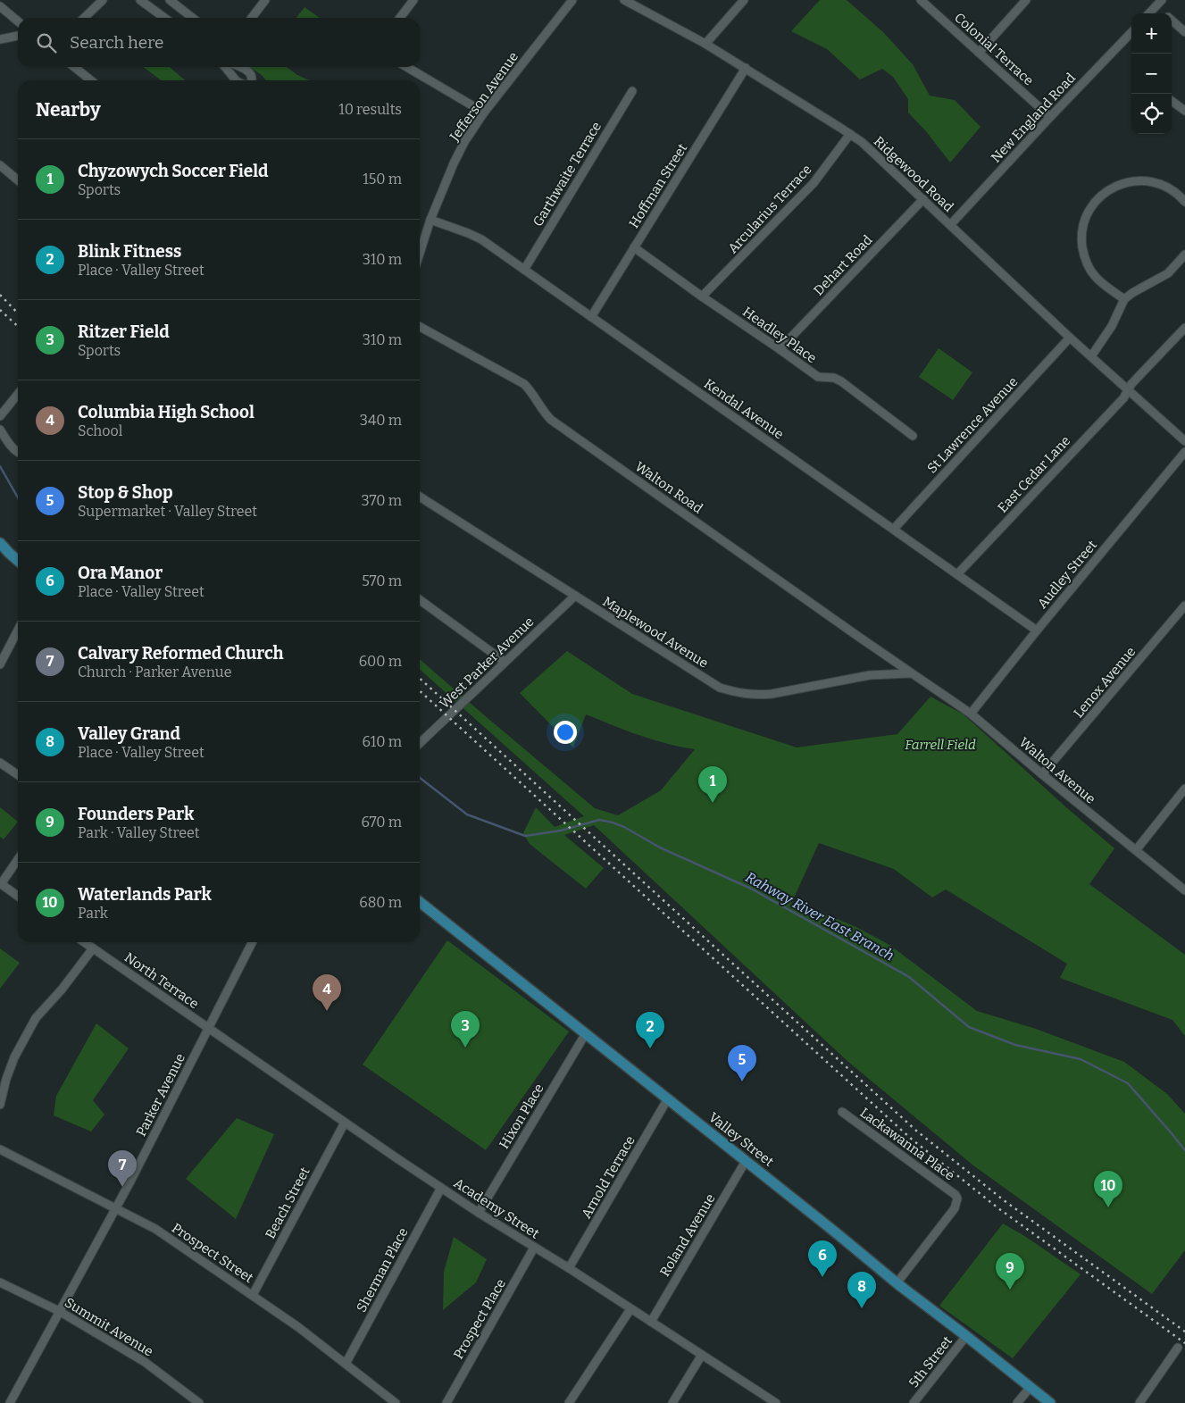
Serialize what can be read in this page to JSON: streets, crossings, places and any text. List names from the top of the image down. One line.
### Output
{"streets":{"main road":["Valley Street"],"street":["Colonial Terrace","Jefferson Avenue","New England Road","Garthwaite Terrace","Ridgewood Road","Hoffman Street","Arcularius Terrace","Dehart Road","Headley Place","Kendal Avenue","St Lawrence Avenue","East Cedar Lane","Walton Road","Audley Street","Maplewood Avenue","West Parker Avenue","Lenox Avenue","Walton Avenue","North Terrace","Parker Avenue","Hixon Place","Lackawanna Place","Arnold Terrace","Beach Street","Academy Street","Roland Avenue","Prospect Street","Sherman Place","Prospect Place","Summit Avenue","5th Street"]},"crossings":[["Colonial Terrace","New England Road"],["Jefferson Avenue","Kendal Avenue"],["New England Road","Ridgewood Road"],["Garthwaite Terrace","Kendal Avenue"],["Ridgewood Road","Hoffman Street"],["Ridgewood Road","Arcularius Terrace"],["Ridgewood Road","Dehart Road"],["Ridgewood Road","St Lawrence Avenue"],["Ridgewood Road","East Cedar Lane"],["Hoffman Street","Headley Place"],["Hoffman Street","Kendal Avenue"],["Arcularius Terrace","Headley Place"],["Dehart Road","Headley Place"],["Kendal Avenue","St Lawrence Avenue"],["Kendal Avenue","East Cedar Lane"],["Kendal Avenue","Audley Street"],["Walton Road","Maplewood Avenue"],["Walton Road","Walton Avenue"],["Audley Street","Walton Avenue"],["Maplewood Avenue","West Parker Avenue"],["Maplewood Avenue","Walton Avenue"],["Lenox Avenue","Walton Avenue"],["North Terrace","Parker Avenue"],["North Terrace","Academy Street"],["Parker Avenue","Academy Street"],["Parker Avenue","Prospect Street"],["Parker Avenue","Summit Avenue"],["Hixon Place","Valley Street"],["Hixon Place","Academy Street"],["Valley Street","Lackawanna Place"],["Valley Street","Arnold Terrace"],["Valley Street","Roland Avenue"],["Valley Street","5th Street"],["Arnold Terrace","Academy Street"],["Beach Street","Academy Street"],["Beach Street","Prospect Street"],["Academy Street","Roland Avenue"],["Academy Street","Sherman Place"],["Academy Street","Prospect Place"],["Prospect Street","Sherman Place"]],"water":["Rahway River East Branch"],"parks":["Farrell Field"],"page":{"map_buttons":["+","−"],"search":"Search here","heading":["Nearby","10 results"],"list":[{"mark":"1","name":"Chyzowych Soccer Field","note":"Sports","value":"150 m"},{"mark":"2","name":"Blink Fitness","note":"Place · Valley Street","value":"310 m"},{"mark":"3","name":"Ritzer Field","note":"Sports","value":"310 m"},{"mark":"4","name":"Columbia High School","note":"School","value":"340 m"},{"mark":"5","name":"Stop & Shop","note":"Supermarket · Valley Street","value":"370 m"},{"mark":"6","name":"Ora Manor","note":"Place · Valley Street","value":"570 m"},{"mark":"7","name":"Calvary Reformed Church","note":"Church · Parker Avenue","value":"600 m"},{"mark":"8","name":"Valley Grand","note":"Place · Valley Street","value":"610 m"},{"mark":"9","name":"Founders Park","note":"Park · Valley Street","value":"670 m"},{"mark":"10","name":"Waterlands Park","note":"Park","value":"680 m"}],"pins":["1","4","3","2","5","7","10","6","9","8"]}}
